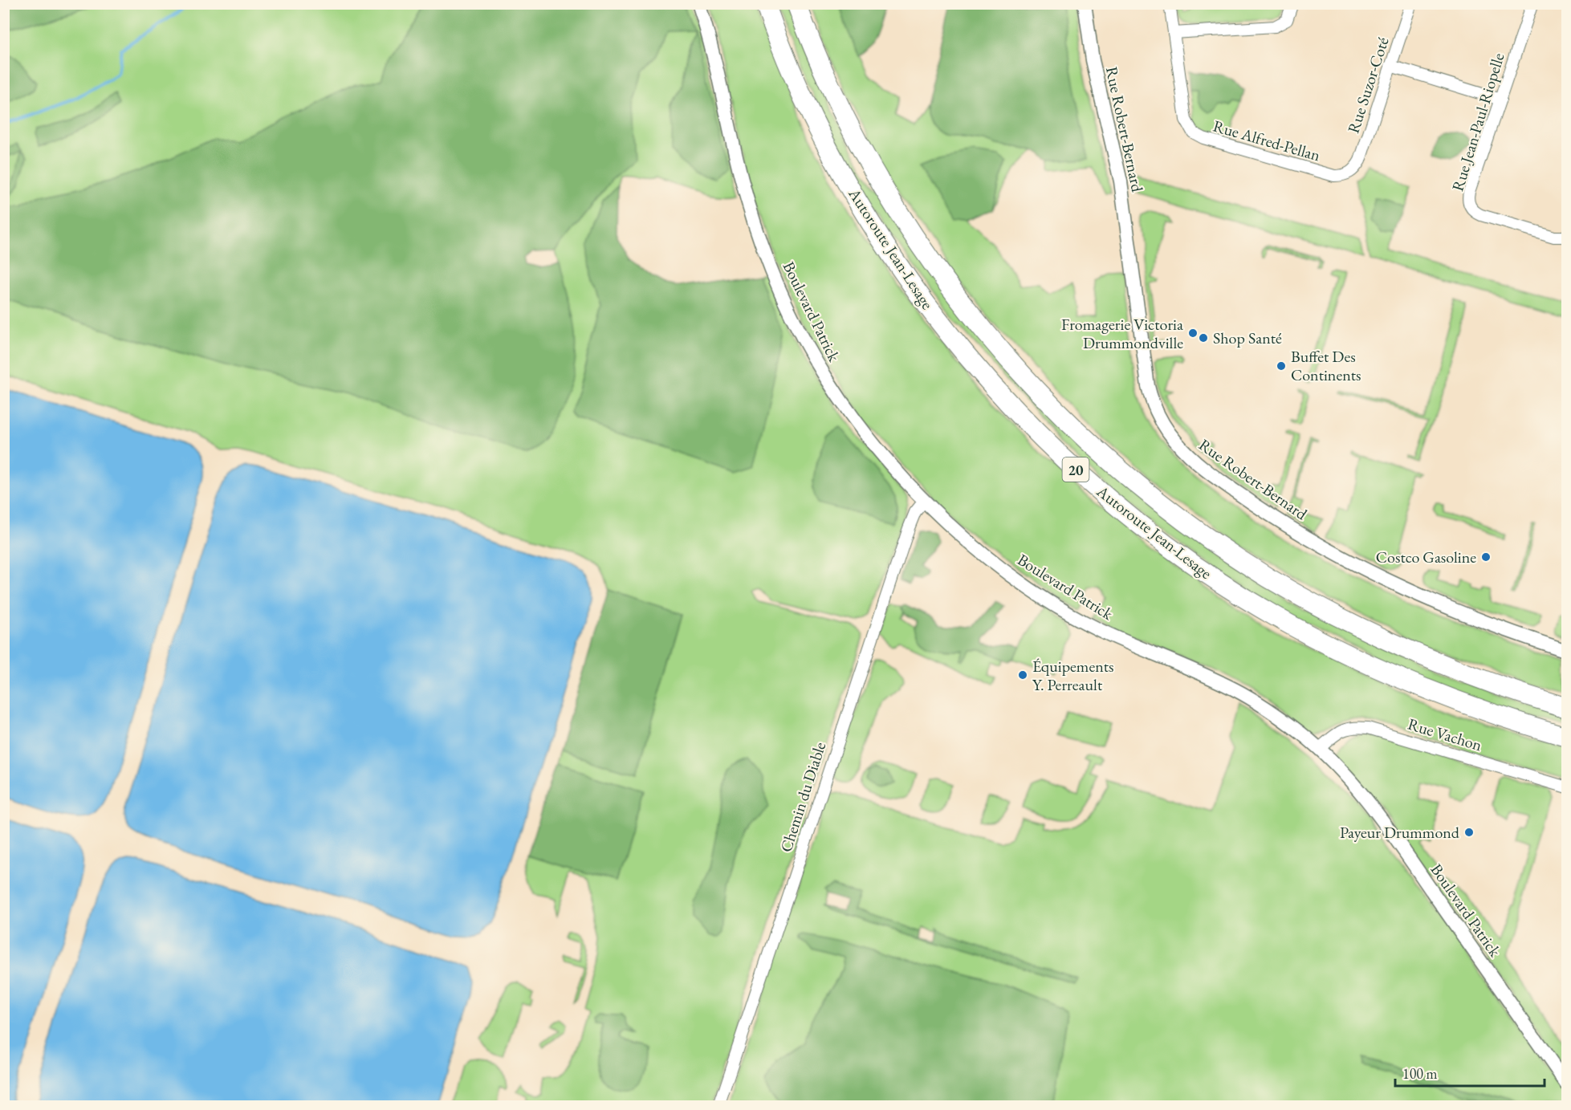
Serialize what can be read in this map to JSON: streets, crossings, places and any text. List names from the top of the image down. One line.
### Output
{"streets":{"highway":["Autoroute Jean-Lesage","20"],"street":["Rue Suzor-Coté","Rue Jean-Paul-Riopelle","Rue Robert-Bernard","Rue Alfred-Pellan","Boulevard Patrick","Rue Vachon","Chemin du Diable"]},"crossings":[["Rue Suzor-Coté","Rue Alfred-Pellan"],["Boulevard Patrick","Rue Vachon"],["Boulevard Patrick","Chemin du Diable"]],"places":["Fromagerie Victoria Drummondville","Shop Santé","Buffet Des Continents","Costco Gasoline","Équipements Y. Perreault","Payeur Drummond"],"scale_bar":"100 m"}
